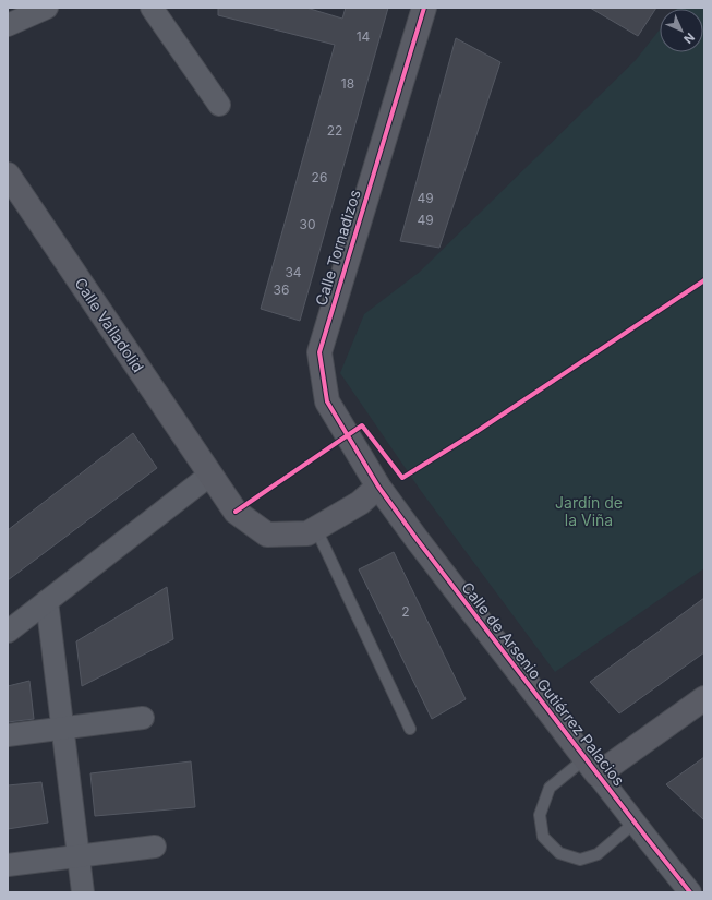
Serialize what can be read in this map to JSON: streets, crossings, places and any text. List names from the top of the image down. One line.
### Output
{"streets":{"street":["Calle Tornadizos","Calle Valladolid","Calle de Arsenio Gutiérrez Palacios"]},"crossings":[["Calle Tornadizos","Calle Valladolid"],["Calle Tornadizos","Calle de Arsenio Gutiérrez Palacios"],["Calle Valladolid","Calle de Arsenio Gutiérrez Palacios"]],"parks":["Jardín de la Viña"],"house_numbers":["14","18","22","26","49","49","30","34","36","2"],"north":"bottom right"}
